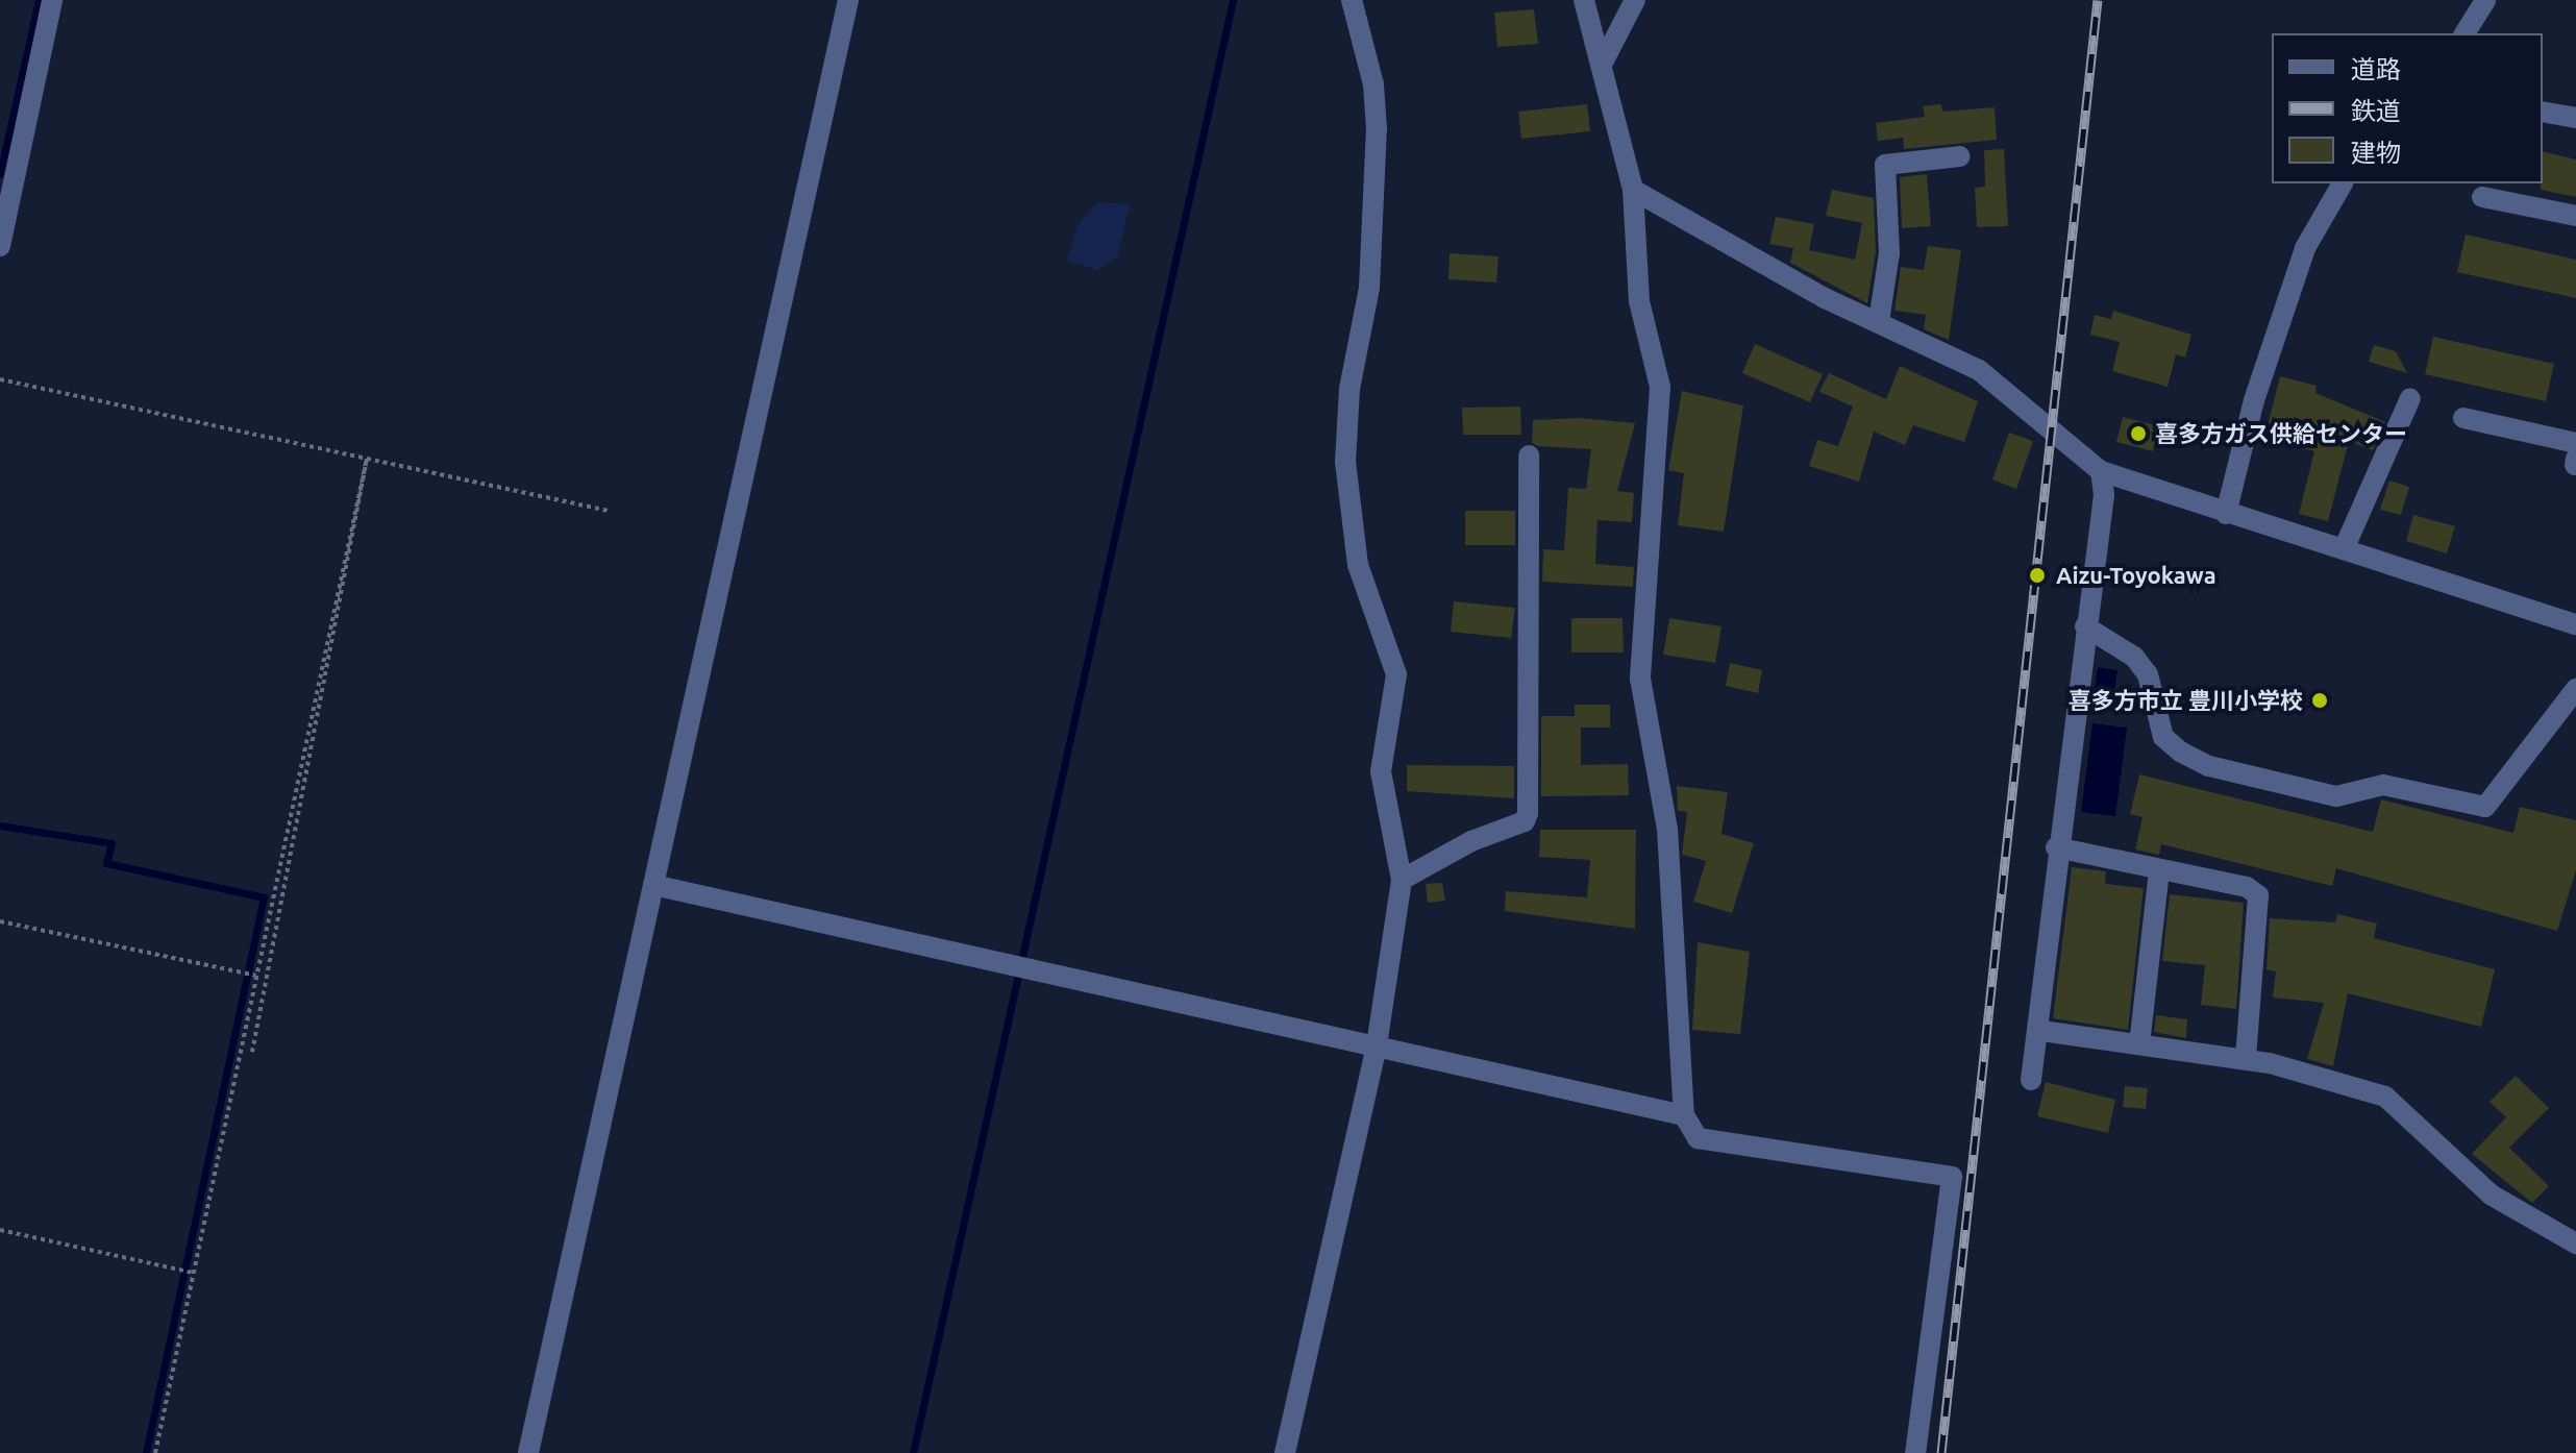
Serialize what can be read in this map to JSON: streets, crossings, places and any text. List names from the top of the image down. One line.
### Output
{"places":["喜多方ガス供給センター","Aizu-Toyokawa","喜多方市立 豊川小学校"],"legend":["道路","鉄道","建物"]}
